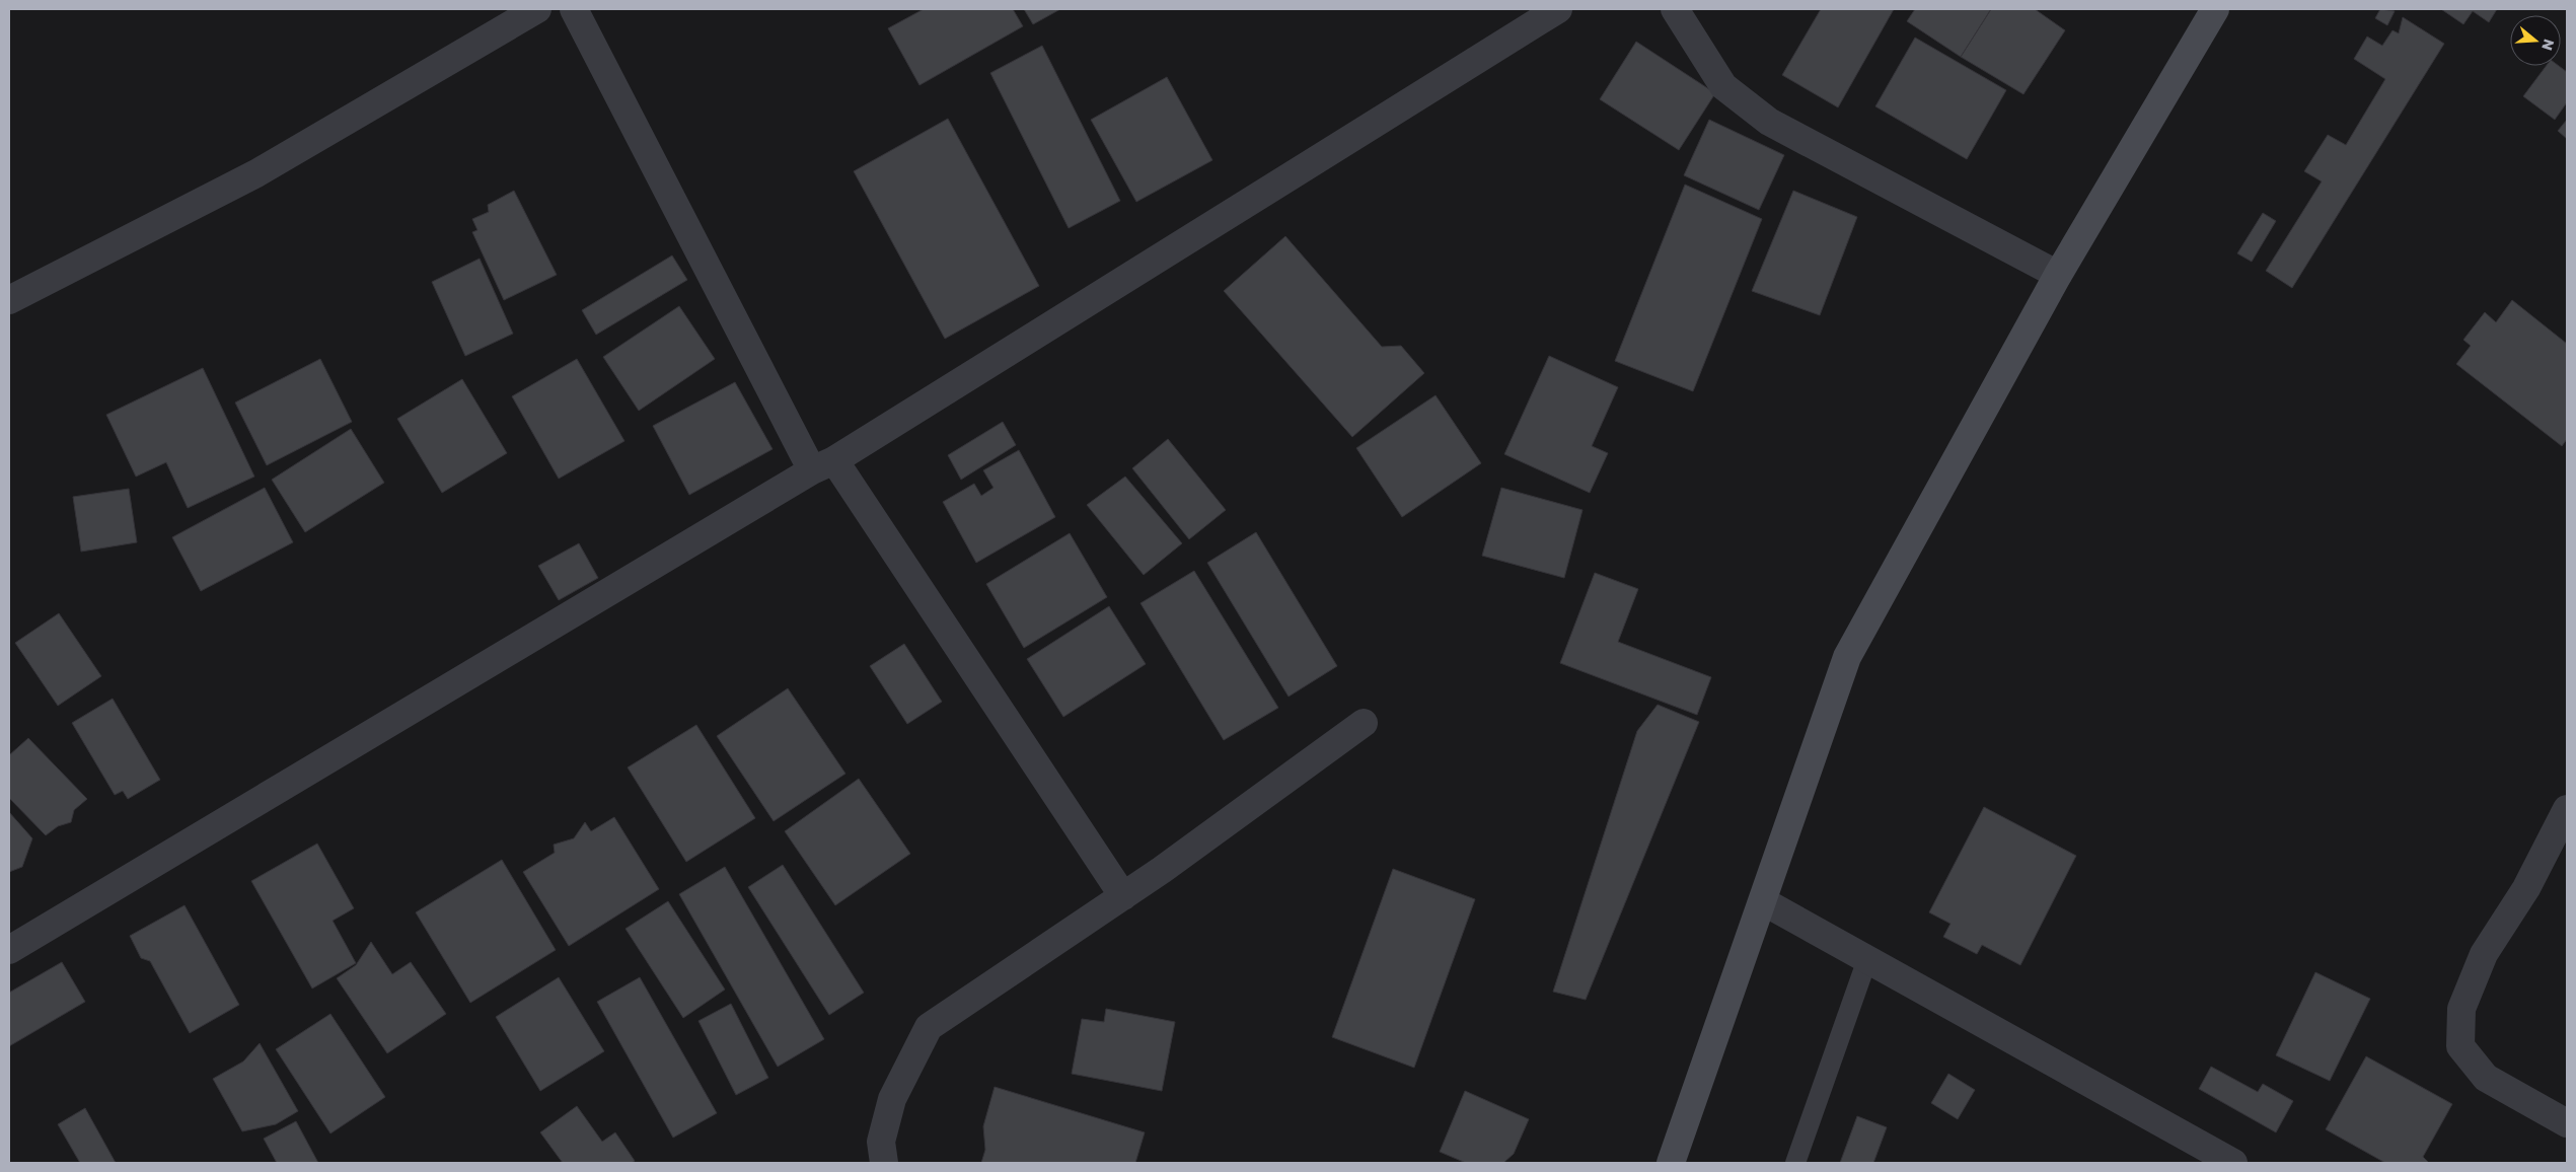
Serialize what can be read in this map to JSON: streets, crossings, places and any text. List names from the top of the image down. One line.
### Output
{"north":"right"}
